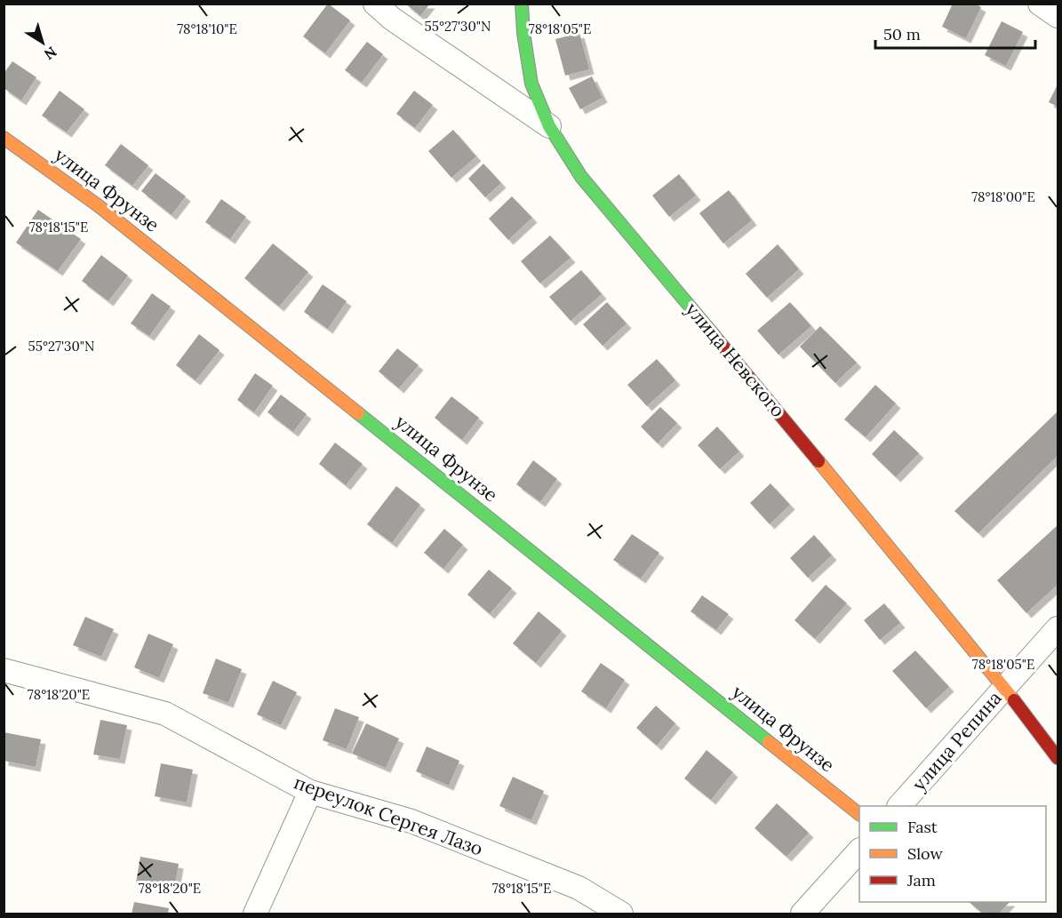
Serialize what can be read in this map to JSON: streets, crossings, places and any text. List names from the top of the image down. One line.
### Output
{"streets":{"street":["улица Фрунзе","улица Невского","улица Репина","переулок Сергея Лазо"]},"crossings":[["улица Невского","улица Репина"]],"legend":["Fast","Slow","Jam"],"scale_bar":"50 m","north":"bottom right","coordinates":["55°27'30\"N","78°18'10\"E","78°18'05\"E","78°18'00\"E","78°18'15\"E","78°18'20\"E"]}
